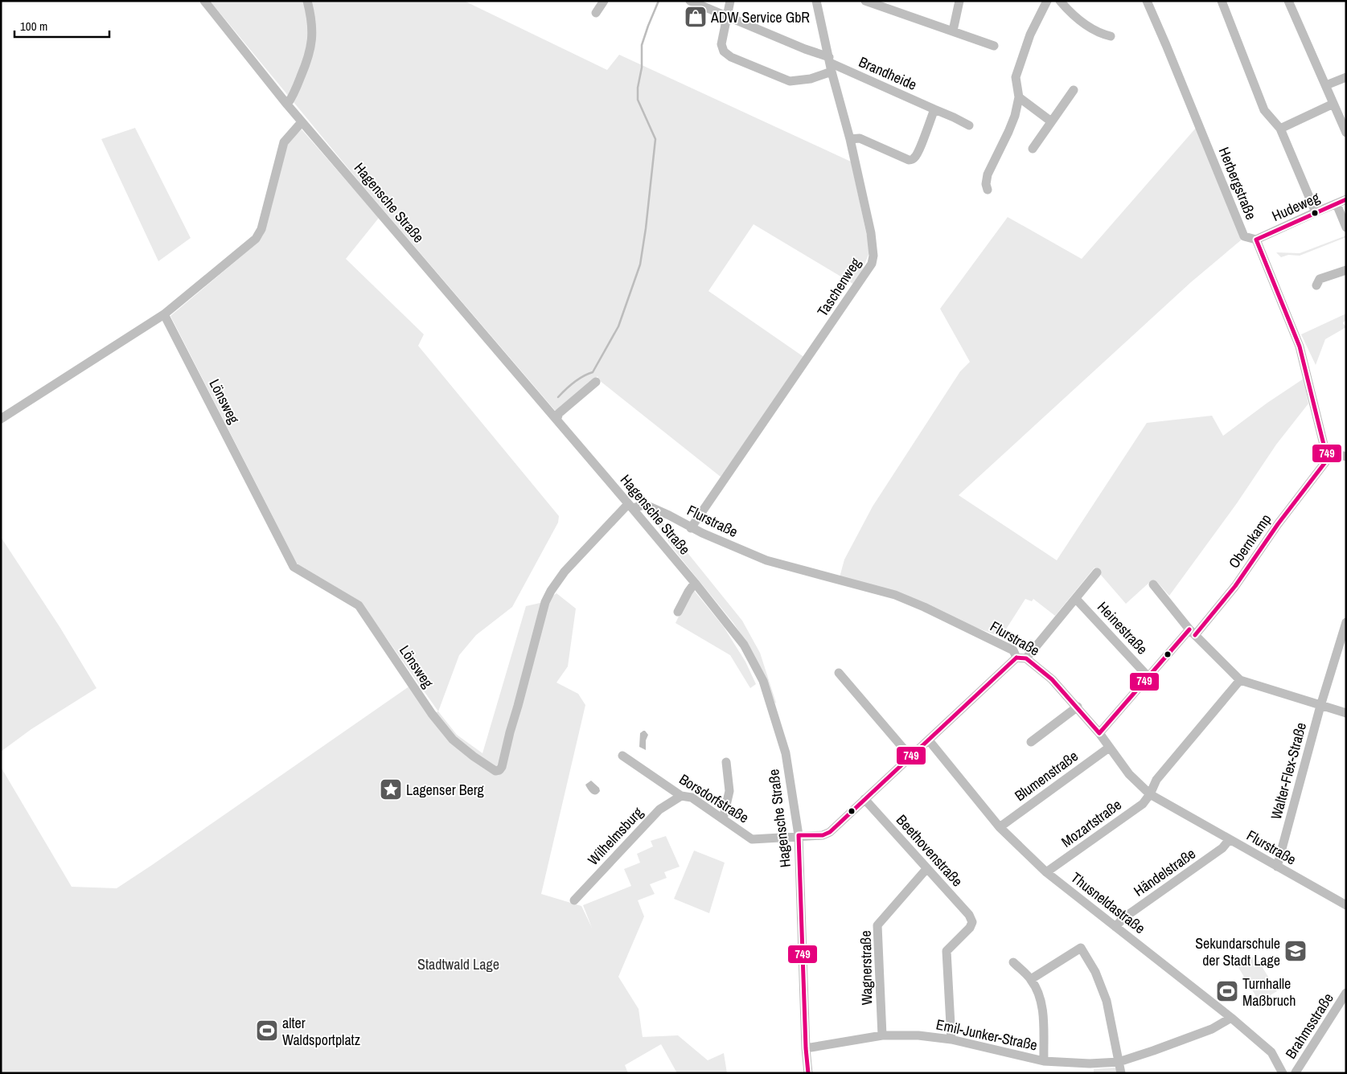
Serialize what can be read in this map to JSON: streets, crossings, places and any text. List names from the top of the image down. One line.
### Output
{"streets":{"street":["Brandheide","Herbergstraße","Hagensche Straße","Hudeweg","Taschenweg","Lönsweg","Flurstraße","Obernkamp","Heinestraße","Walter-Flex-Straße","Blumenstraße","Borsdorfstraße","Mozartstraße","Wilhelmsburg","Beethovenstraße","Händelstraße","Thusneldastraße","Wagnerstraße","Brahmsstraße","Emil-Junker-Straße"]},"crossings":[["Brandheide","Taschenweg"],["Herbergstraße","Hudeweg"],["Hagensche Straße","Lönsweg"],["Hagensche Straße","Flurstraße"],["Hagensche Straße","Borsdorfstraße"],["Hagensche Straße","Emil-Junker-Straße"],["Taschenweg","Flurstraße"],["Lönsweg","Flurstraße"],["Flurstraße","Obernkamp"],["Flurstraße","Walter-Flex-Straße"],["Flurstraße","Blumenstraße"],["Flurstraße","Borsdorfstraße"],["Flurstraße","Mozartstraße"],["Flurstraße","Händelstraße"],["Obernkamp","Heinestraße"],["Heinestraße","Borsdorfstraße"],["Blumenstraße","Thusneldastraße"],["Borsdorfstraße","Wilhelmsburg"],["Borsdorfstraße","Beethovenstraße"],["Borsdorfstraße","Thusneldastraße"],["Mozartstraße","Thusneldastraße"],["Beethovenstraße","Wagnerstraße"],["Beethovenstraße","Emil-Junker-Straße"],["Händelstraße","Thusneldastraße"],["Thusneldastraße","Emil-Junker-Straße"],["Wagnerstraße","Emil-Junker-Straße"]],"parks":["Stadtwald Lage"],"places":{"shop":["ADW Service GbR"],"place":["Lagenser Berg"],"school or university":["Sekundarschule der Stadt Lage"],"sports":["Turnhalle Maßbruch","alter Waldsportplatz"]},"lines":["transit line 749"],"scale_bar":"100 m"}
